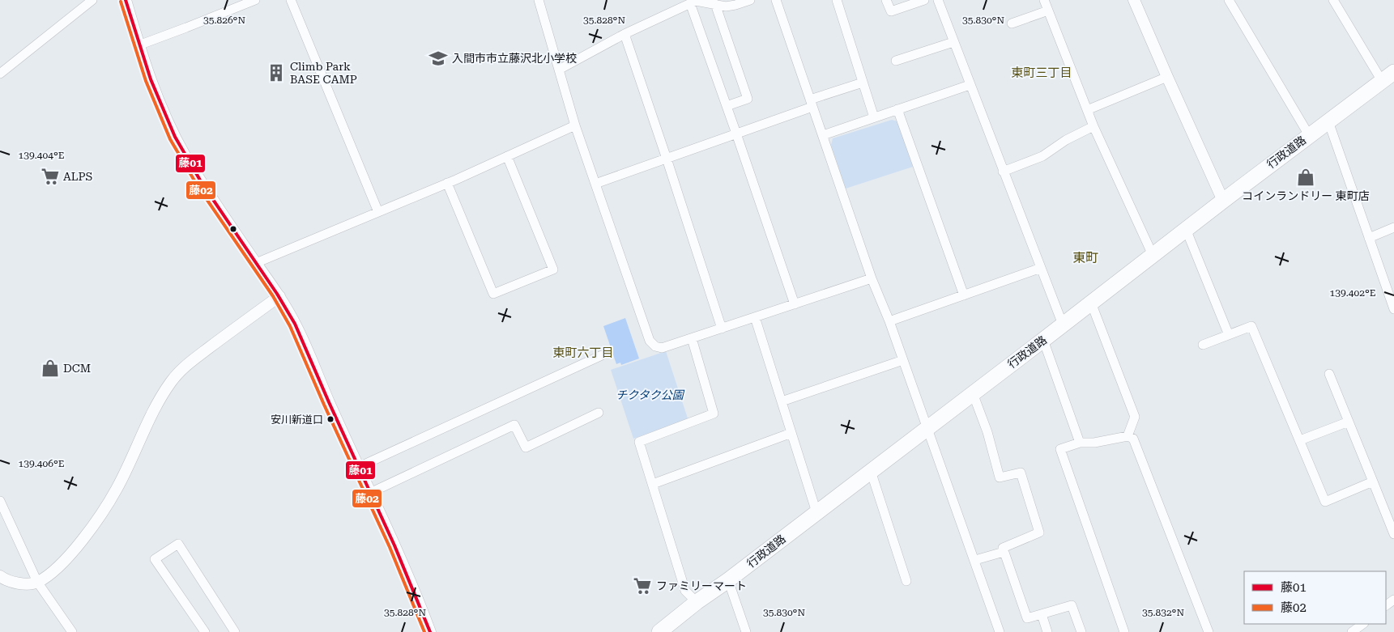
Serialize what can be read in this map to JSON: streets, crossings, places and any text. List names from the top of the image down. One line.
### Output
{"streets":{"highway":["行政道路"]},"districts":["東町三丁目","東町","東町六丁目"],"parks":["チクタク公園"],"places":{"school or university":["入間市市立藤沢北小学校"],"building":["Climb Park BASE CAMP"],"supermarket":["ALPS","ファミリーマート"],"shop":["コインランドリー 東町店","DCM"],"other":["安川新道口"]},"lines":["transit line 藤01","transit line 藤02"],"legend":["藤01","藤02"],"coordinates":["35.826°N","35.828°N","35.830°N","139.404°E","139.402°E","139.406°E","35.832°N"]}
